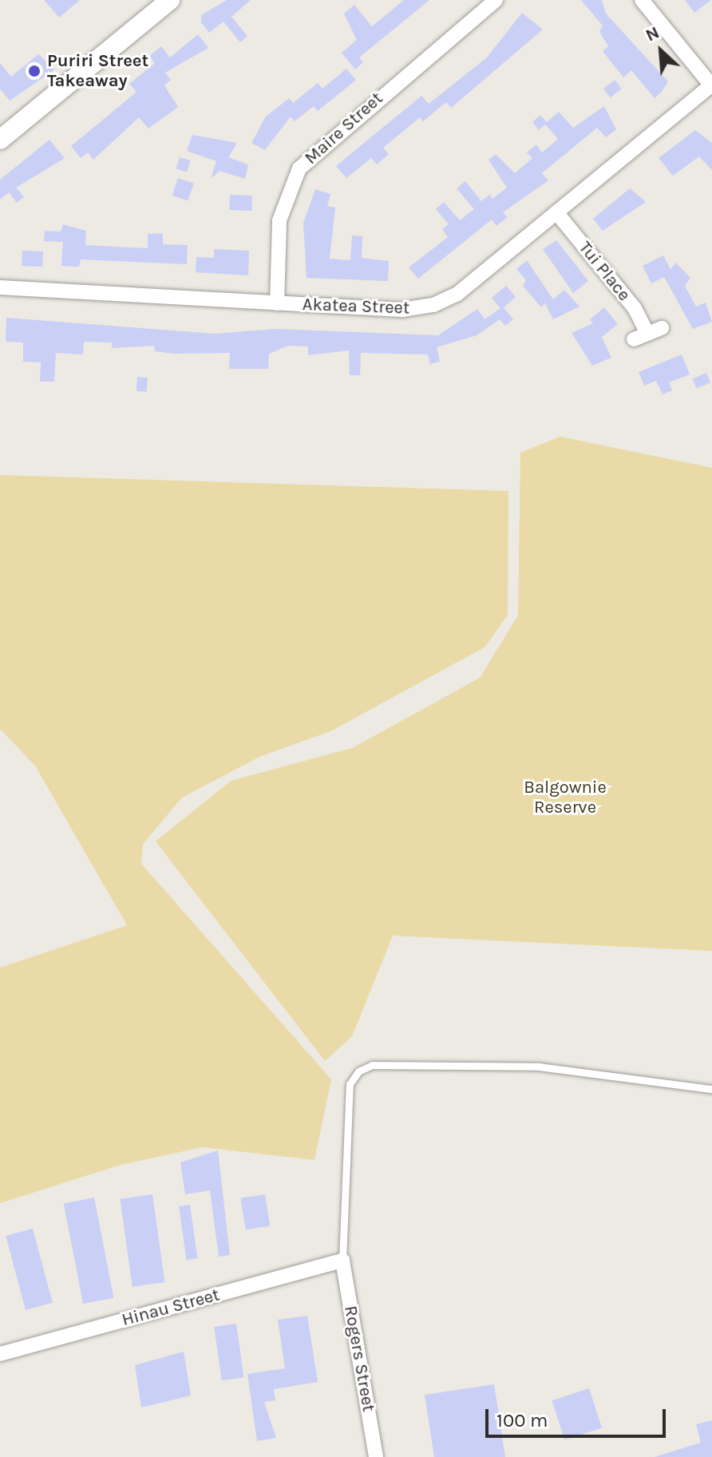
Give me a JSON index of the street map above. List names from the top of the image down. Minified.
{"streets":{"street":["Maire Street","Tui Place","Akatea Street","Hinau Street","Rogers Street"]},"crossings":[["Maire Street","Akatea Street"],["Tui Place","Akatea Street"],["Hinau Street","Rogers Street"]],"parks":["Balgownie Reserve"],"places":["Puriri Street Takeaway"],"scale_bar":"100 m","north":"top left"}
